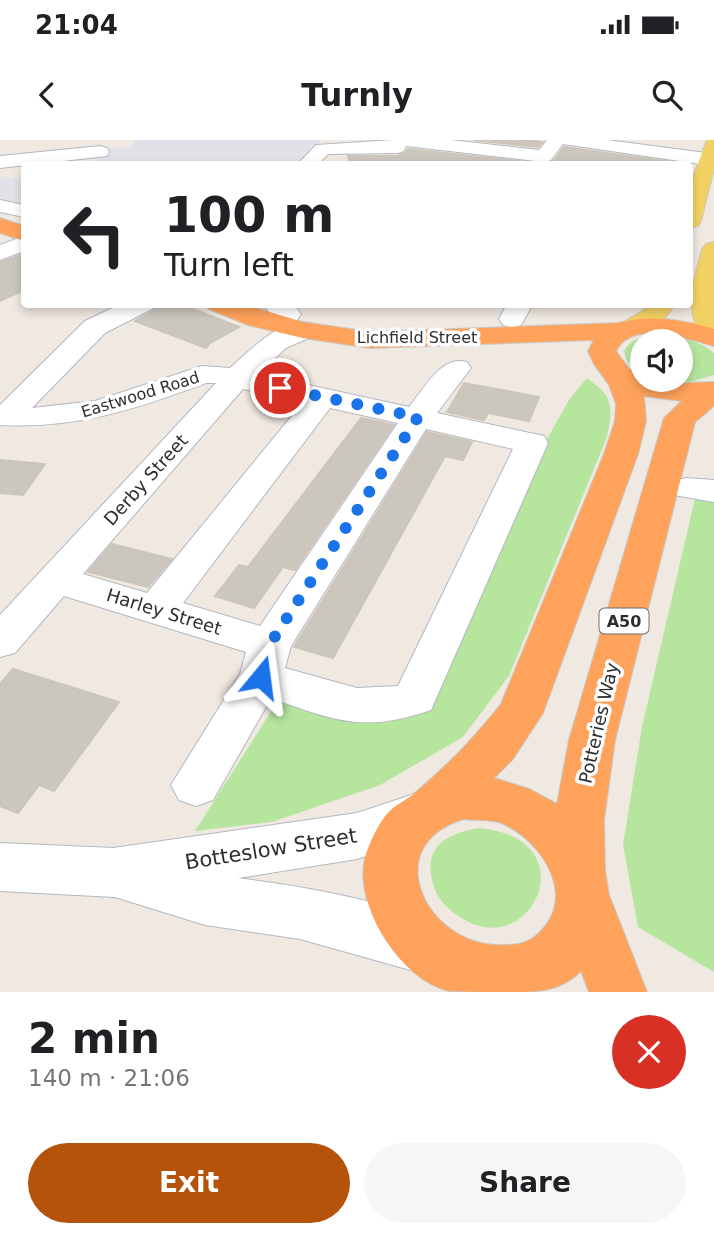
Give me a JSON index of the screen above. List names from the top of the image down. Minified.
{"streets":{"highway":["Lichfield Street","A50","Potteries Way"],"street":["Eastwood Road","Derby Street","Harley Street","Botteslow Street"]},"crossings":[["Lichfield Street","Derby Street"],["Lichfield Street","Potteries Way"],["Eastwood Road","Derby Street"],["Eastwood Road","Harley Street"],["Derby Street","Harley Street"],["Potteries Way","Botteslow Street"]],"page":{"status":"21:04","header":"Turnly","turn":["100 m","Turn left"],"heading":["2 min","140 m · 21:06"],"buttons":["Exit","Share"]}}
